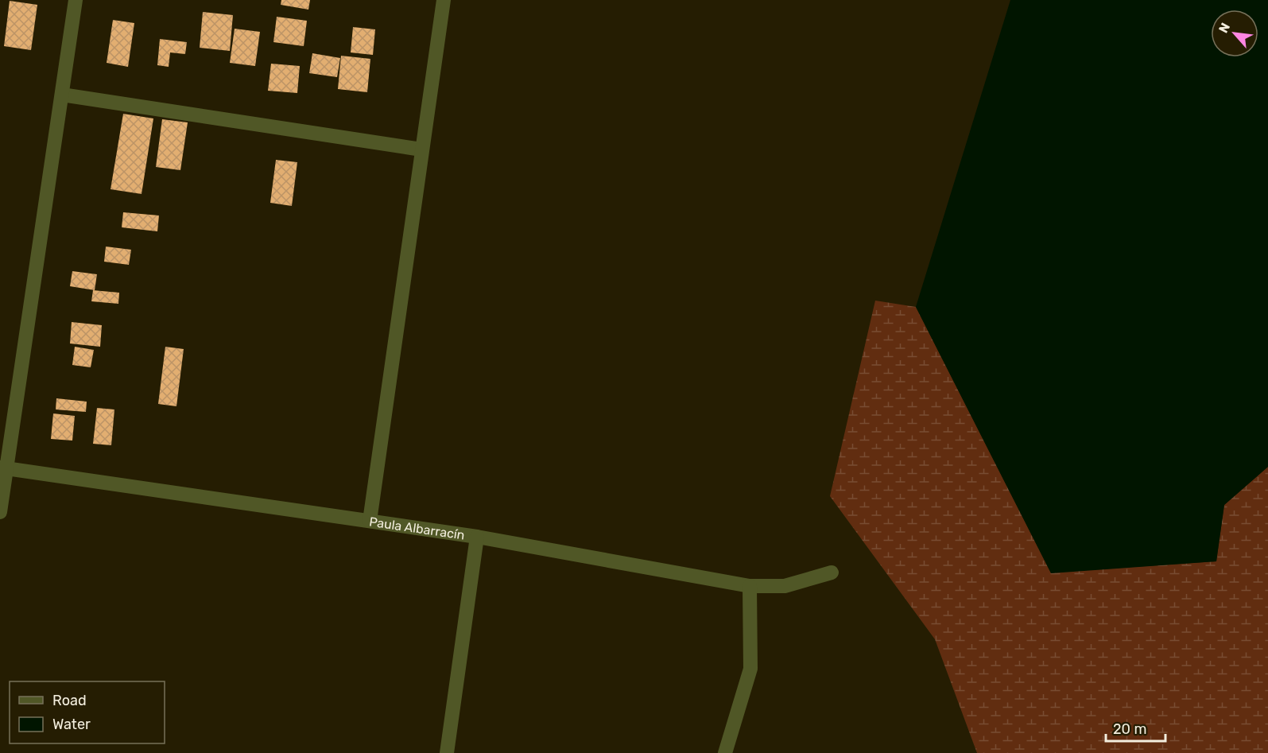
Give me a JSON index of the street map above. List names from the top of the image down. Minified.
{"streets":{"street":["Paula Albarracín"]},"legend":["Road","Water"],"scale_bar":"20 m","north":"top left"}
